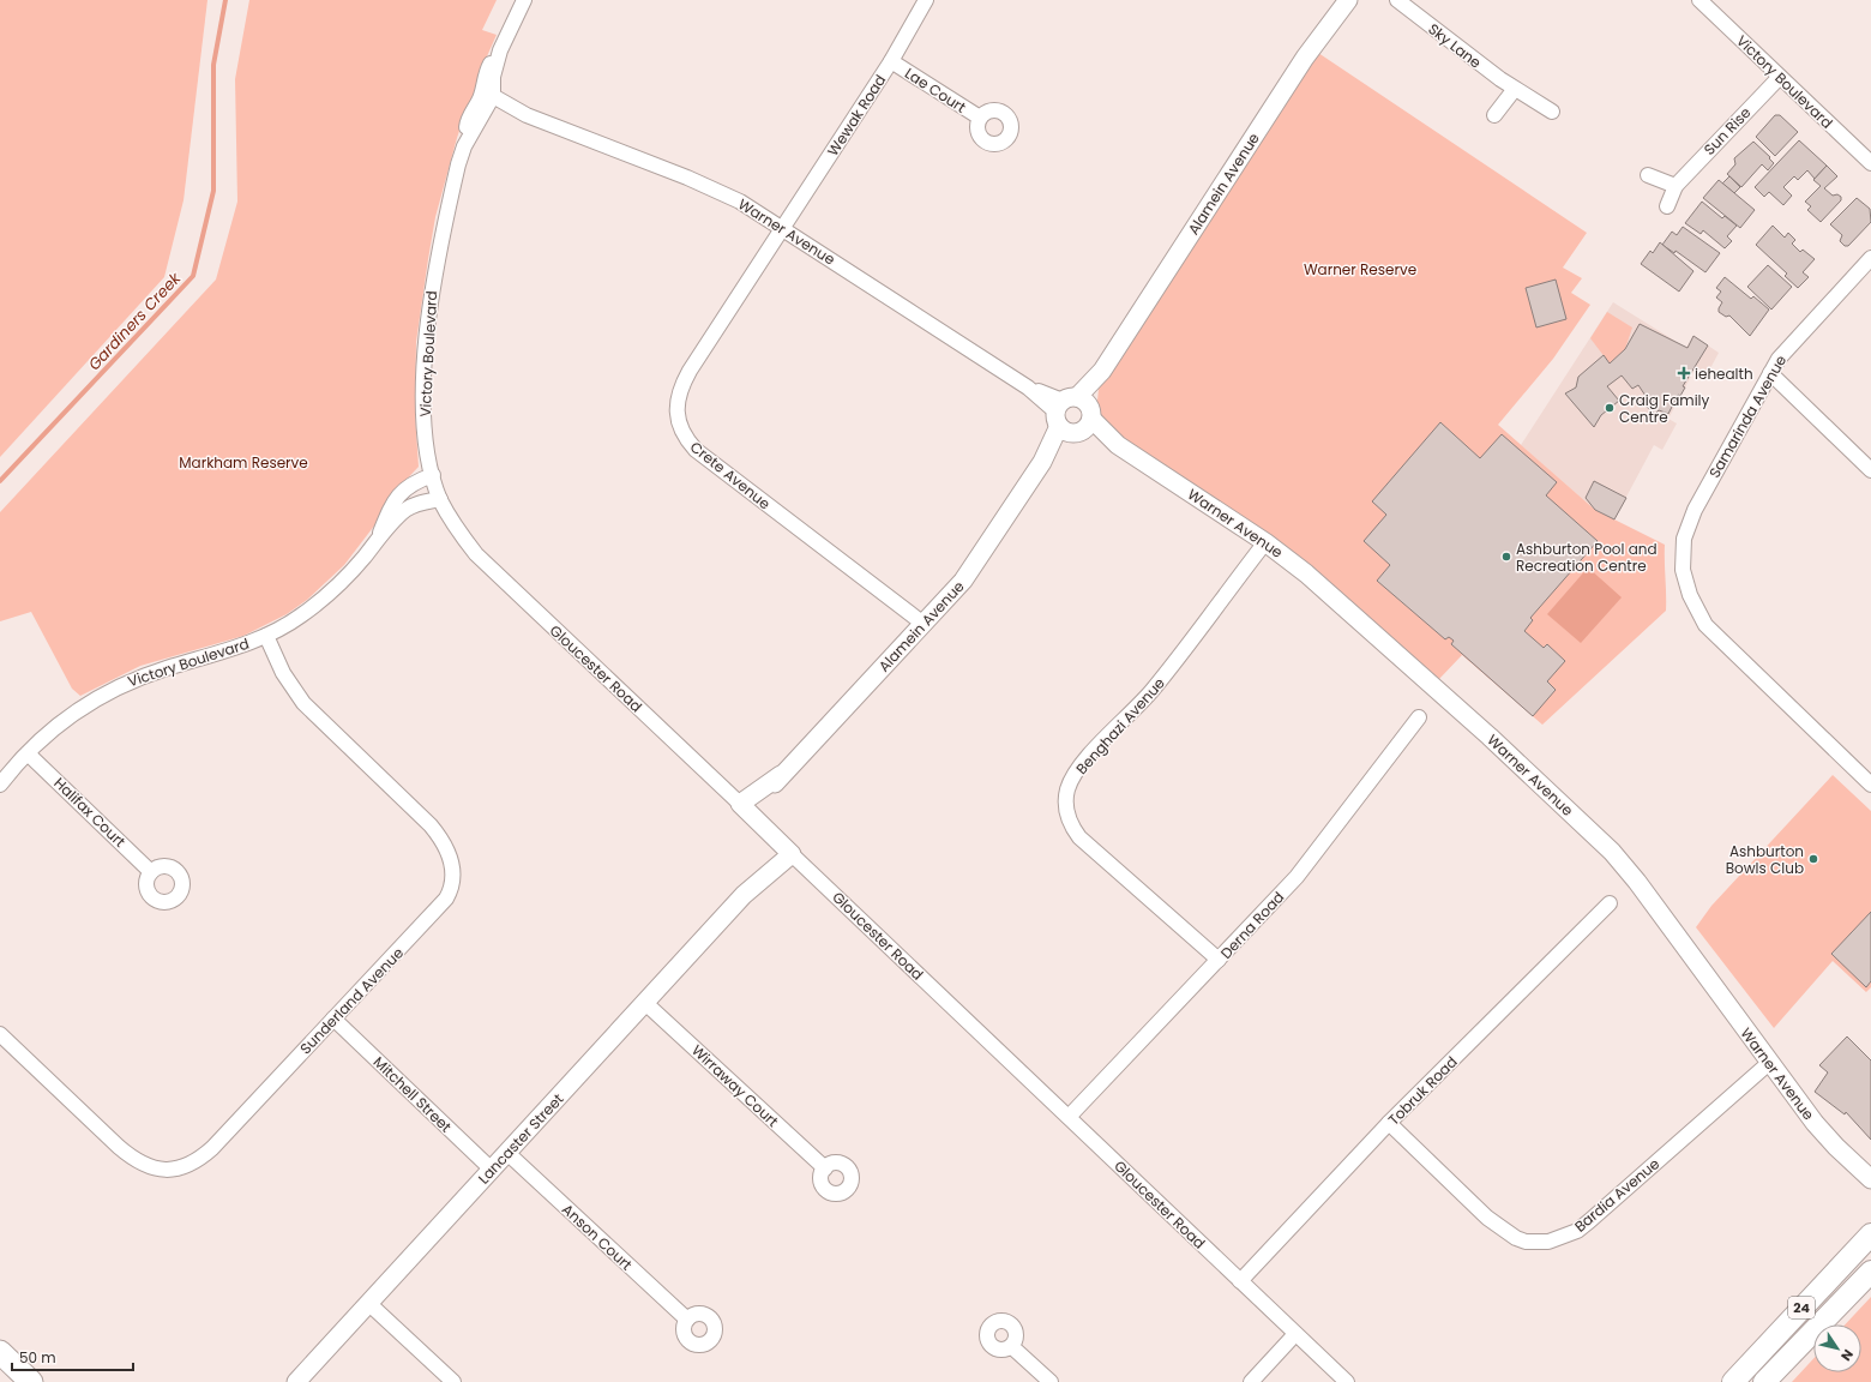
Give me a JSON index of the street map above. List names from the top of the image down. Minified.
{"streets":{"main road":["24"],"street":["Sky Lane","Victory Boulevard","Lae Court","Wewak Road","Sun Rise","Alamein Avenue","Warner Avenue","Samarinda Avenue","Crete Avenue","Gloucester Road","Benghazi Avenue","Halifax Court","Derna Road","Sunderland Avenue","Wirraway Court","Tobruk Road","Mitchell Street","Lancaster Street","Bardia Avenue","Anson Court"]},"crossings":[["Victory Boulevard","Sun Rise"],["Victory Boulevard","Warner Avenue"],["Victory Boulevard","Gloucester Road"],["Victory Boulevard","Halifax Court"],["Victory Boulevard","Sunderland Avenue"],["Lae Court","Wewak Road"],["Wewak Road","Warner Avenue"],["Wewak Road","Crete Avenue"],["Alamein Avenue","Warner Avenue"],["Alamein Avenue","Crete Avenue"],["Alamein Avenue","Gloucester Road"],["Warner Avenue","Crete Avenue"],["Warner Avenue","Benghazi Avenue"],["Warner Avenue","Bardia Avenue"],["Gloucester Road","Derna Road"],["Gloucester Road","Tobruk Road"],["Gloucester Road","Lancaster Street"],["Benghazi Avenue","Derna Road"],["Sunderland Avenue","Mitchell Street"],["Wirraway Court","Lancaster Street"],["Tobruk Road","Bardia Avenue"],["Mitchell Street","Lancaster Street"],["Lancaster Street","Anson Court"]],"water":["Gardiners Creek"],"parks":["Warner Reserve","Markham Reserve"],"places":{"health":["iehealth"],"other":["Craig Family Centre","Ashburton Pool and Recreation Centre","Ashburton Bowls Club"]},"scale_bar":"50 m","north":"bottom right"}
